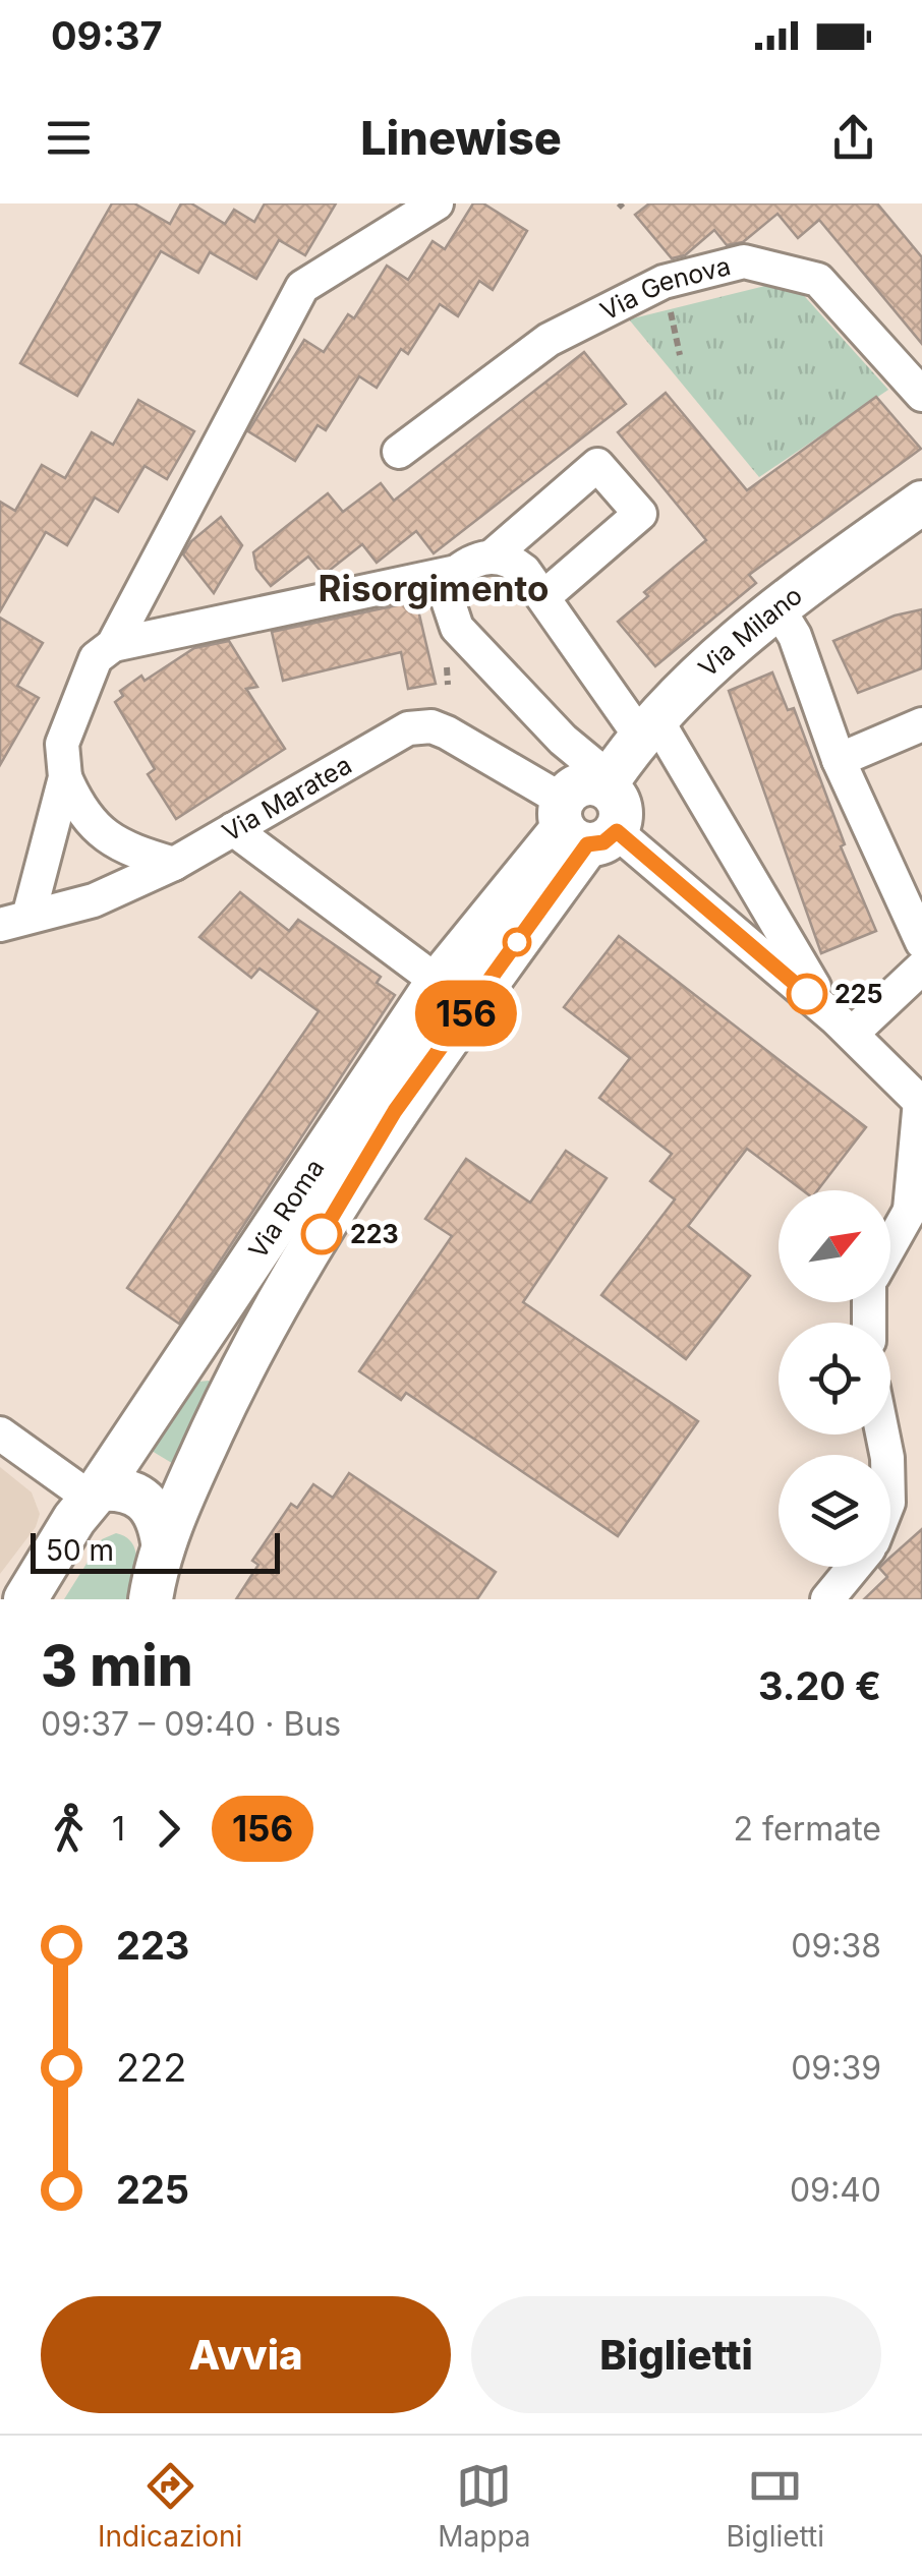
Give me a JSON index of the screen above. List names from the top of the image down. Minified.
{"streets":{"main road":["Via Milano","Via Roma"],"street":["Via Genova","Via Maratea"]},"crossings":[["Via Maratea","Via Roma"]],"districts":["Risorgimento"],"places":["225","223"],"lines":["bus line 156"],"scale_bar":"50 m","north":"top right","page":{"status":"09:37","header":"Linewise","on_map":"156","scale":"50 m","heading":["3 min","09:37 – 09:40 · Bus","3.20 €"],"legs":["1","156","2 fermate"],"list":[{"name":"223","value":"09:38"},{"name":"222","value":"09:39"},{"name":"225","value":"09:40"}],"buttons":["Avvia","Biglietti"],"tabs":["Indicazioni","Mappa","Biglietti"]}}
